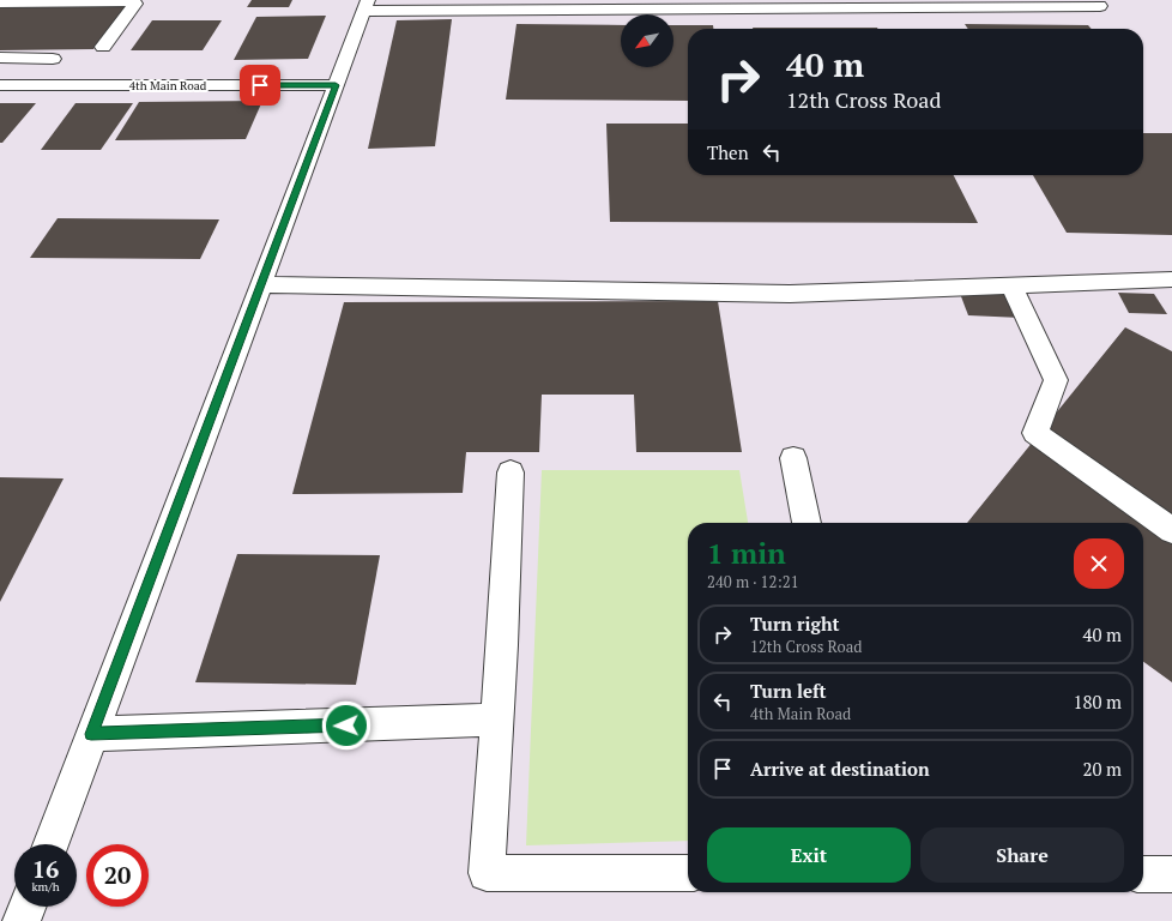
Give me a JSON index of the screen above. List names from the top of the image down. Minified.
{"streets":{"street":["4th Main Road"]},"north":"bottom left","page":{"turn":["40 m","12th Cross Road"],"then":"Then","heading":["1 min","240 m · 12:21"],"list":[{"name":"Turn right","note":"12th Cross Road","value":"40 m"},{"name":"Turn left","note":"4th Main Road","value":"180 m"},{"name":"Arrive at destination","value":"20 m"}],"buttons":["Exit","Share"],"speed":"16 km/h","limit":"20"}}
